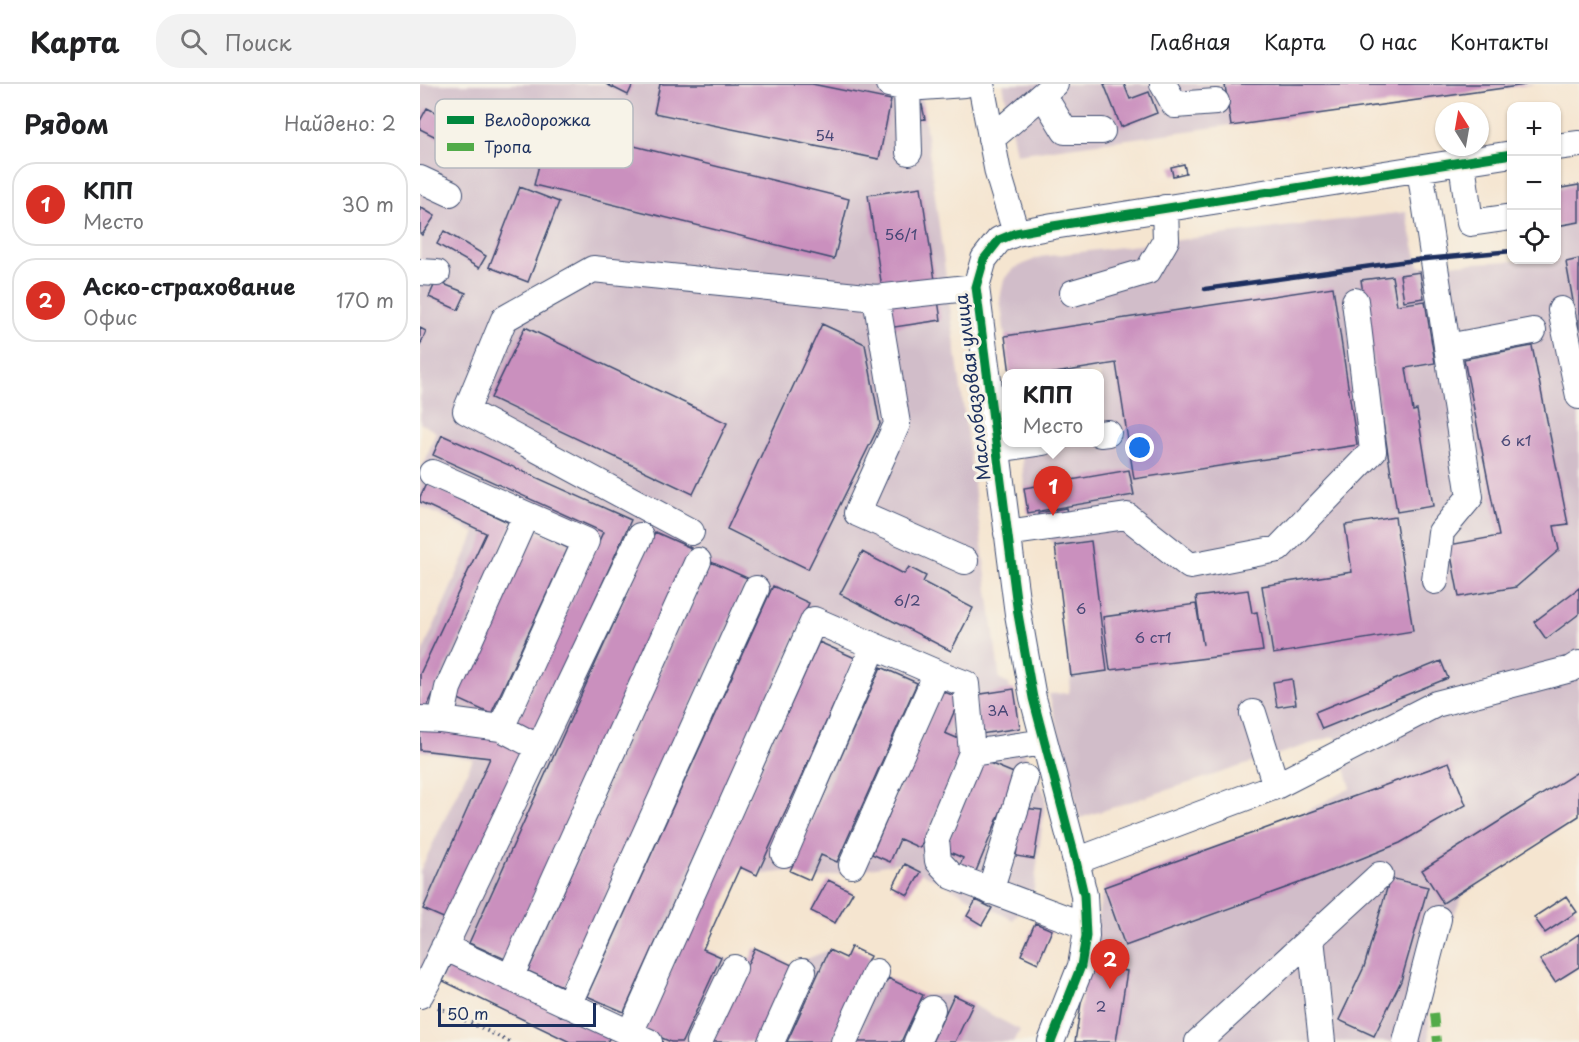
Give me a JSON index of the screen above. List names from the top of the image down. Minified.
{"streets":{"street":["Маслобазовая улица"]},"house_numbers":["54","56/1","6 к1","6/2","6","6 ст1","3А","2"],"legend":["Велодорожка","Тропа"],"scale_bar":"50 m","north":"top","page":{"header":"Карта","search":"Поиск","nav":["Главная","Карта","О нас","Контакты"],"heading":["Рядом","Найдено: 2"],"map_buttons":["+","−"],"list":[{"mark":"1","name":"КПП","note":"Место","value":"30 m"},{"mark":"2","name":"Аско-страхование","note":"Офис","value":"170 m"}],"popup":["КПП","Место"],"pins":["1","2"],"scale":"50 m"}}
